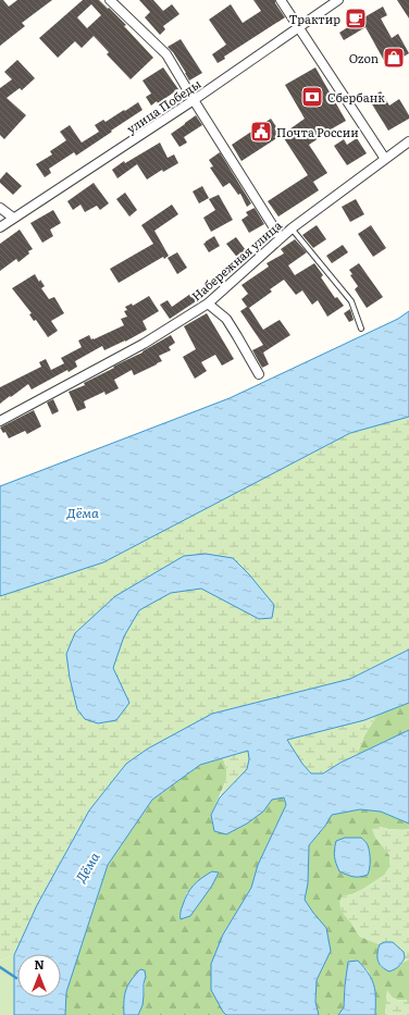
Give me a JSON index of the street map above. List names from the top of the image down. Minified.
{"streets":{"street":["улица Победы","Набережная улица"]},"water":["Дёма"],"places":{"cafe":["Трактир"],"shop":["Ozon"],"bank":["Сбербанк"],"public building":["Почта России"]},"north":"top"}
